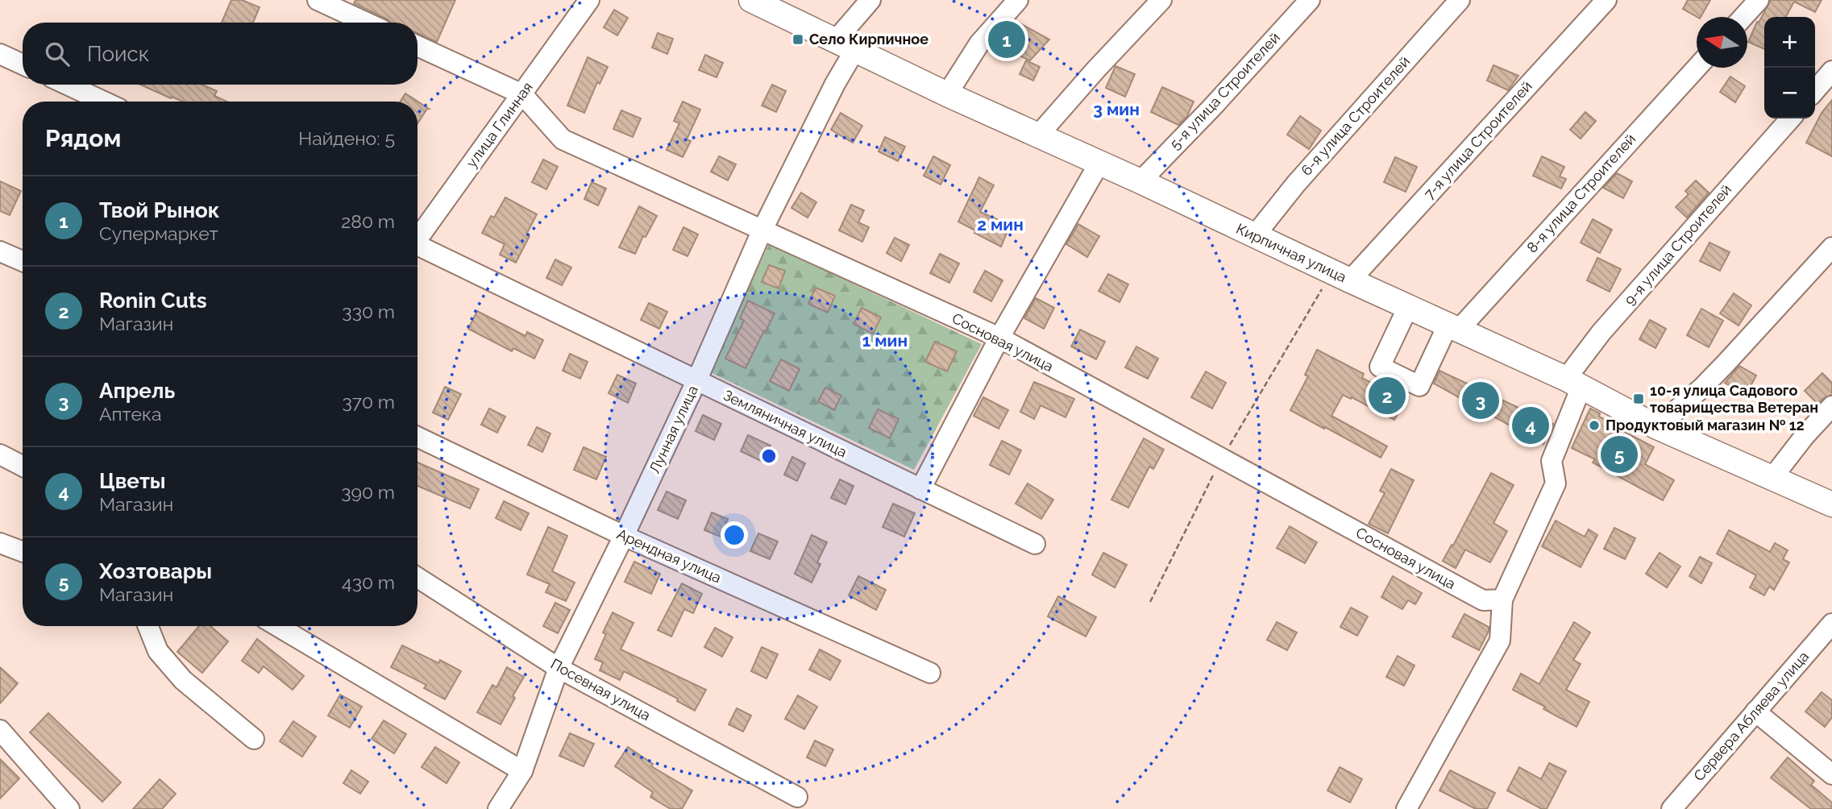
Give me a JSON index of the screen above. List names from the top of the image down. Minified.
{"streets":{"main road":["Кирпичная улица"],"street":["5-я улица Строителей","6-я улица Строителей","улица Глинная","7-я улица Строителей","8-я улица Строителей","9-я улица Строителей","Сосновая улица","Земляничная улица","Лунная улица","Арендная улица","Посевная улица","Сервера Абляева улица"]},"crossings":[["5-я улица Строителей","Кирпичная улица"],["6-я улица Строителей","Кирпичная улица"],["улица Глинная","Сосновая улица"],["7-я улица Строителей","Кирпичная улица"],["8-я улица Строителей","Кирпичная улица"],["9-я улица Строителей","Кирпичная улица"],["9-я улица Строителей","Сосновая улица"],["Кирпичная улица","Лунная улица"],["Сосновая улица","Лунная улица"],["Земляничная улица","Лунная улица"],["Лунная улица","Арендная улица"],["Лунная улица","Посевная улица"]],"places":{"transit":["Село Кирпичное","10-я улица Садового товарищества Ветеран"],"other":["Продуктовый магазин № 12"]},"north":"left","page":{"map_buttons":["+","−"],"pins":["1","2","3","4","5"],"search":"Поиск","heading":["Рядом","Найдено: 5"],"list":[{"mark":"1","name":"Твой Рынок","note":"Супермаркет","value":"280 m"},{"mark":"2","name":"Ronin Cuts","note":"Магазин","value":"330 m"},{"mark":"3","name":"Апрель","note":"Аптека","value":"370 m"},{"mark":"4","name":"Цветы","note":"Магазин","value":"390 m"},{"mark":"5","name":"Хозтовары","note":"Магазин","value":"430 m"}]},"rings":["3 мин","2 мин","1 мин"]}
